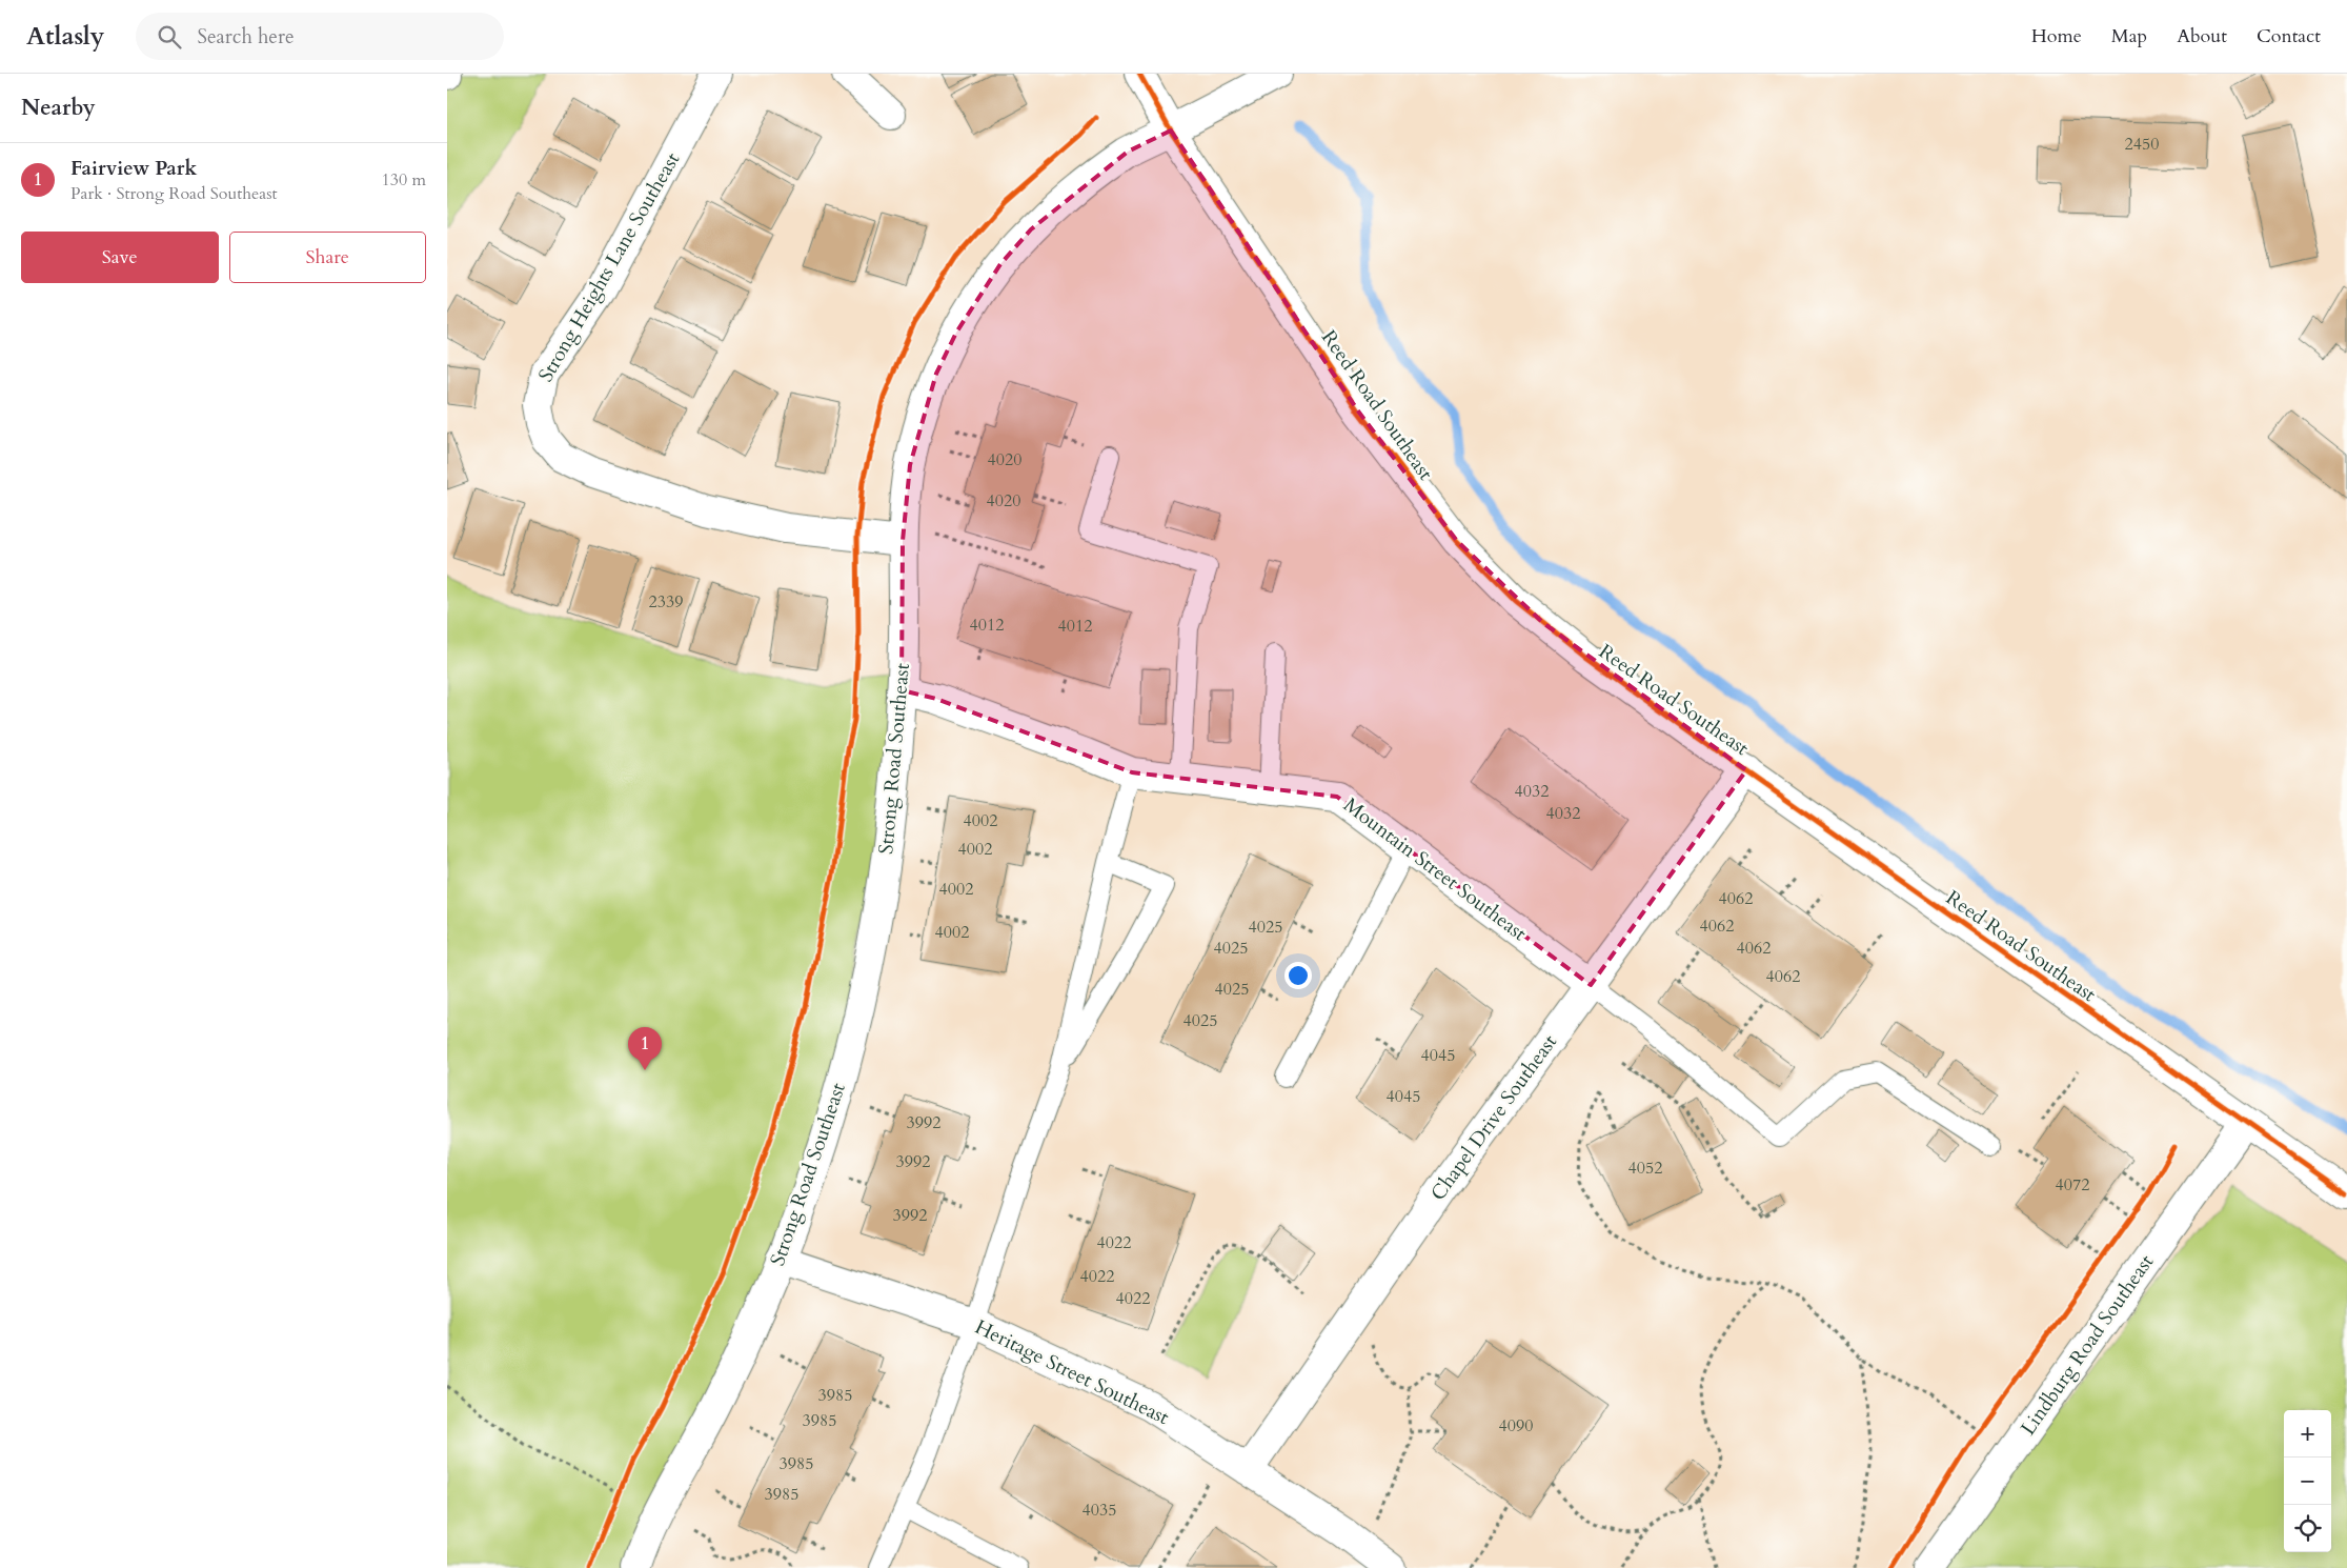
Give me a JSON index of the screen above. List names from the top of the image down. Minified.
{"streets":{"street":["Strong Heights Lane Southeast","Reed Road Southeast","Strong Road Southeast","Mountain Street Southeast","Chapel Drive Southeast","Lindburg Road Southeast","Heritage Street Southeast"]},"crossings":[["Strong Heights Lane Southeast","Strong Road Southeast"],["Reed Road Southeast","Strong Road Southeast"],["Reed Road Southeast","Chapel Drive Southeast"],["Reed Road Southeast","Lindburg Road Southeast"],["Strong Road Southeast","Mountain Street Southeast"],["Strong Road Southeast","Heritage Street Southeast"],["Mountain Street Southeast","Chapel Drive Southeast"],["Chapel Drive Southeast","Heritage Street Southeast"]],"house_numbers":["2450","4020","4020","2339","4012","4012","4032","4032","4002","4002","4002","4062","4062","4025","4002","4025","4062","4062","4025","4025","4045","4045","3992","3992","4052","4072","3992","4022","4022","4022","3985","3985","4090","3985","3985","4035"],"page":{"header":"Atlasly","search":"Search here","nav":["Home","Map","About","Contact"],"heading":"Nearby","list":[{"mark":"1","name":"Fairview Park","note":"Park · Strong Road Southeast","value":"130 m"}],"buttons":["Save","Share"],"pins":"1","map_buttons":["+","−"]}}
